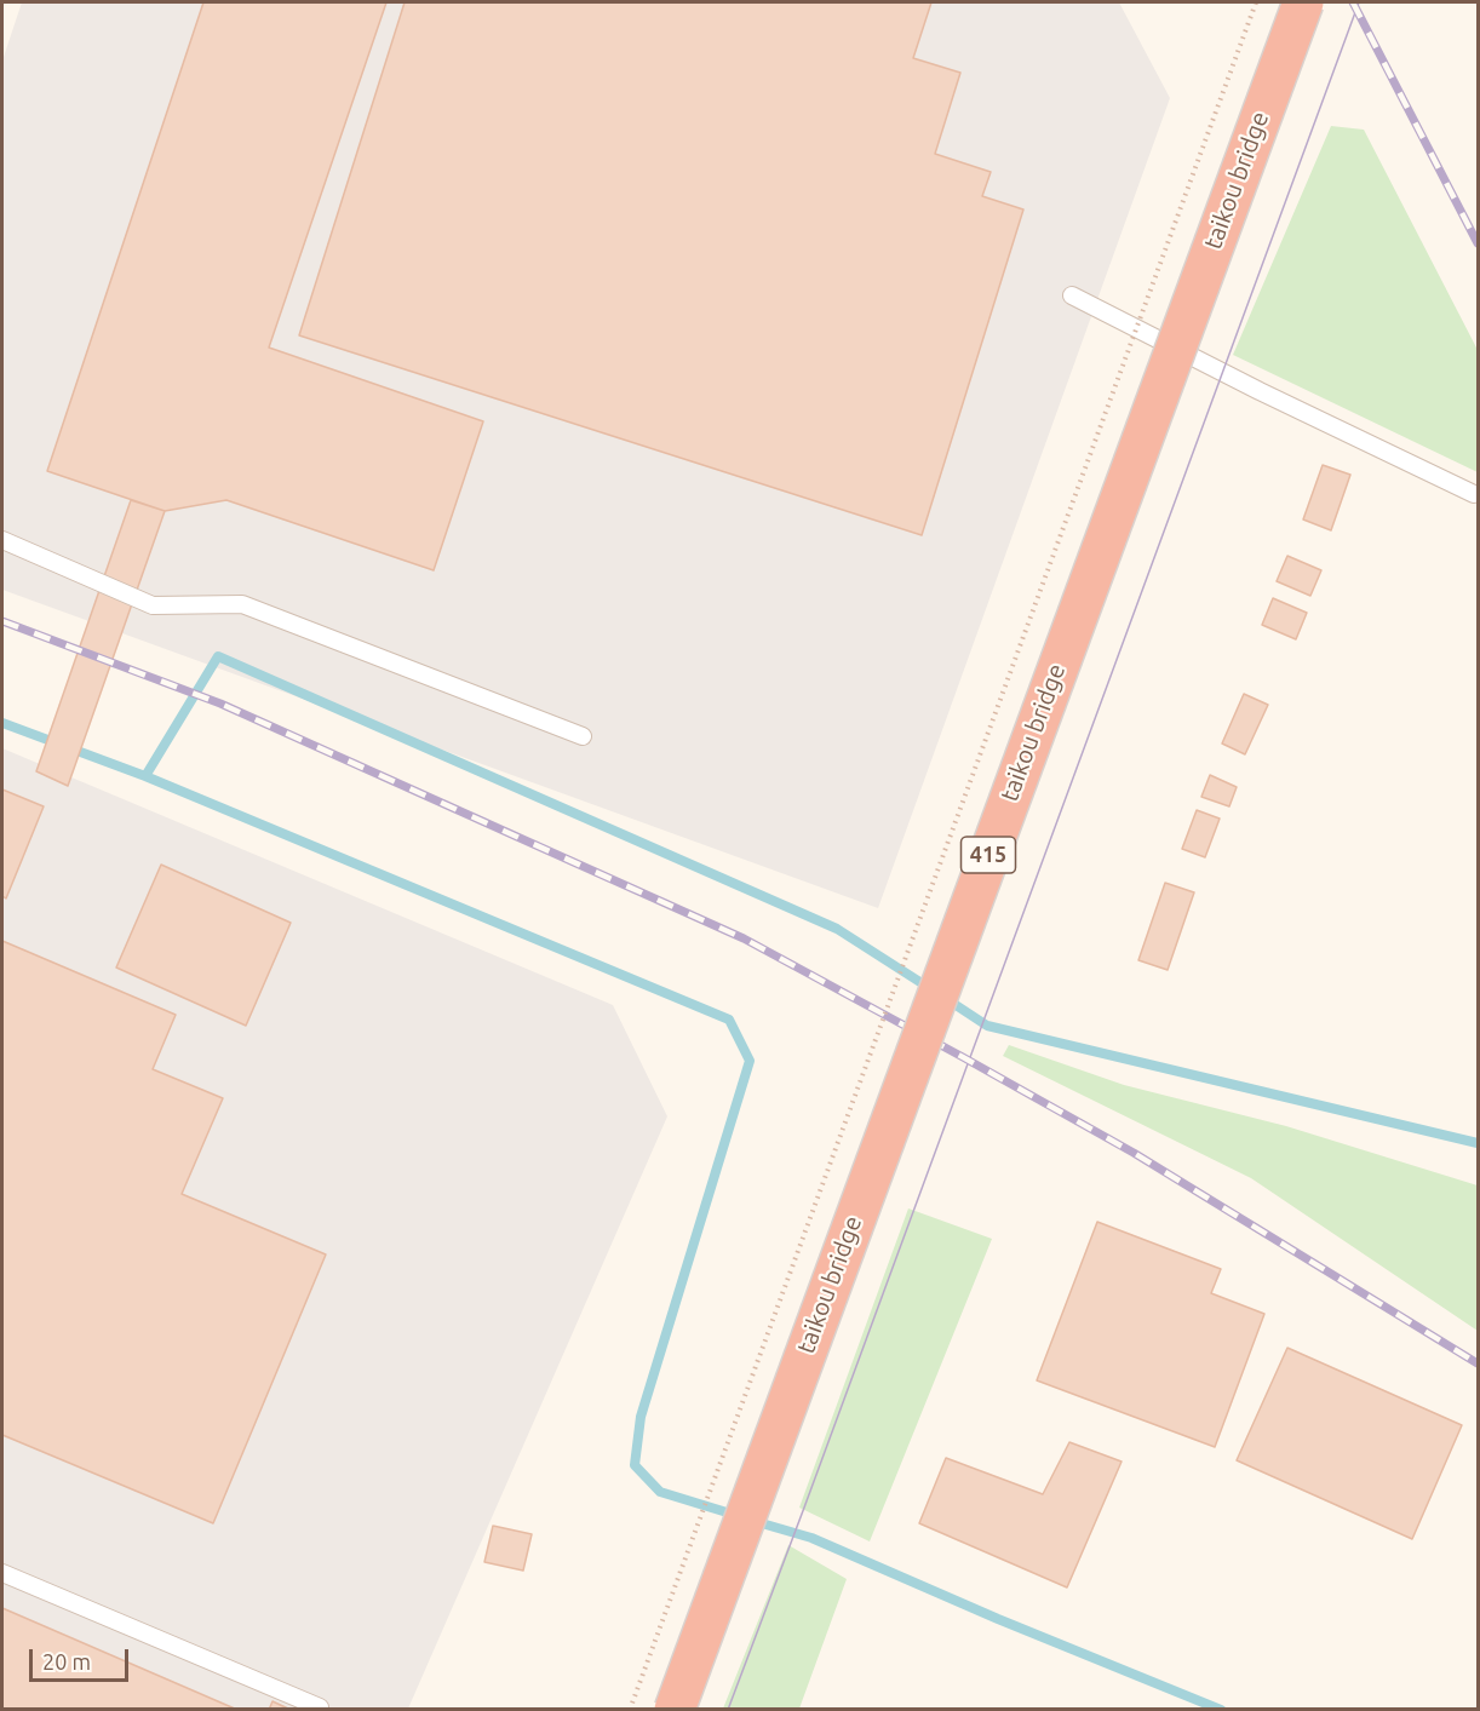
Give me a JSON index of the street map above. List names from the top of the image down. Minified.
{"streets":{"highway":["taikou bridge","415"]},"scale_bar":"20 m"}
